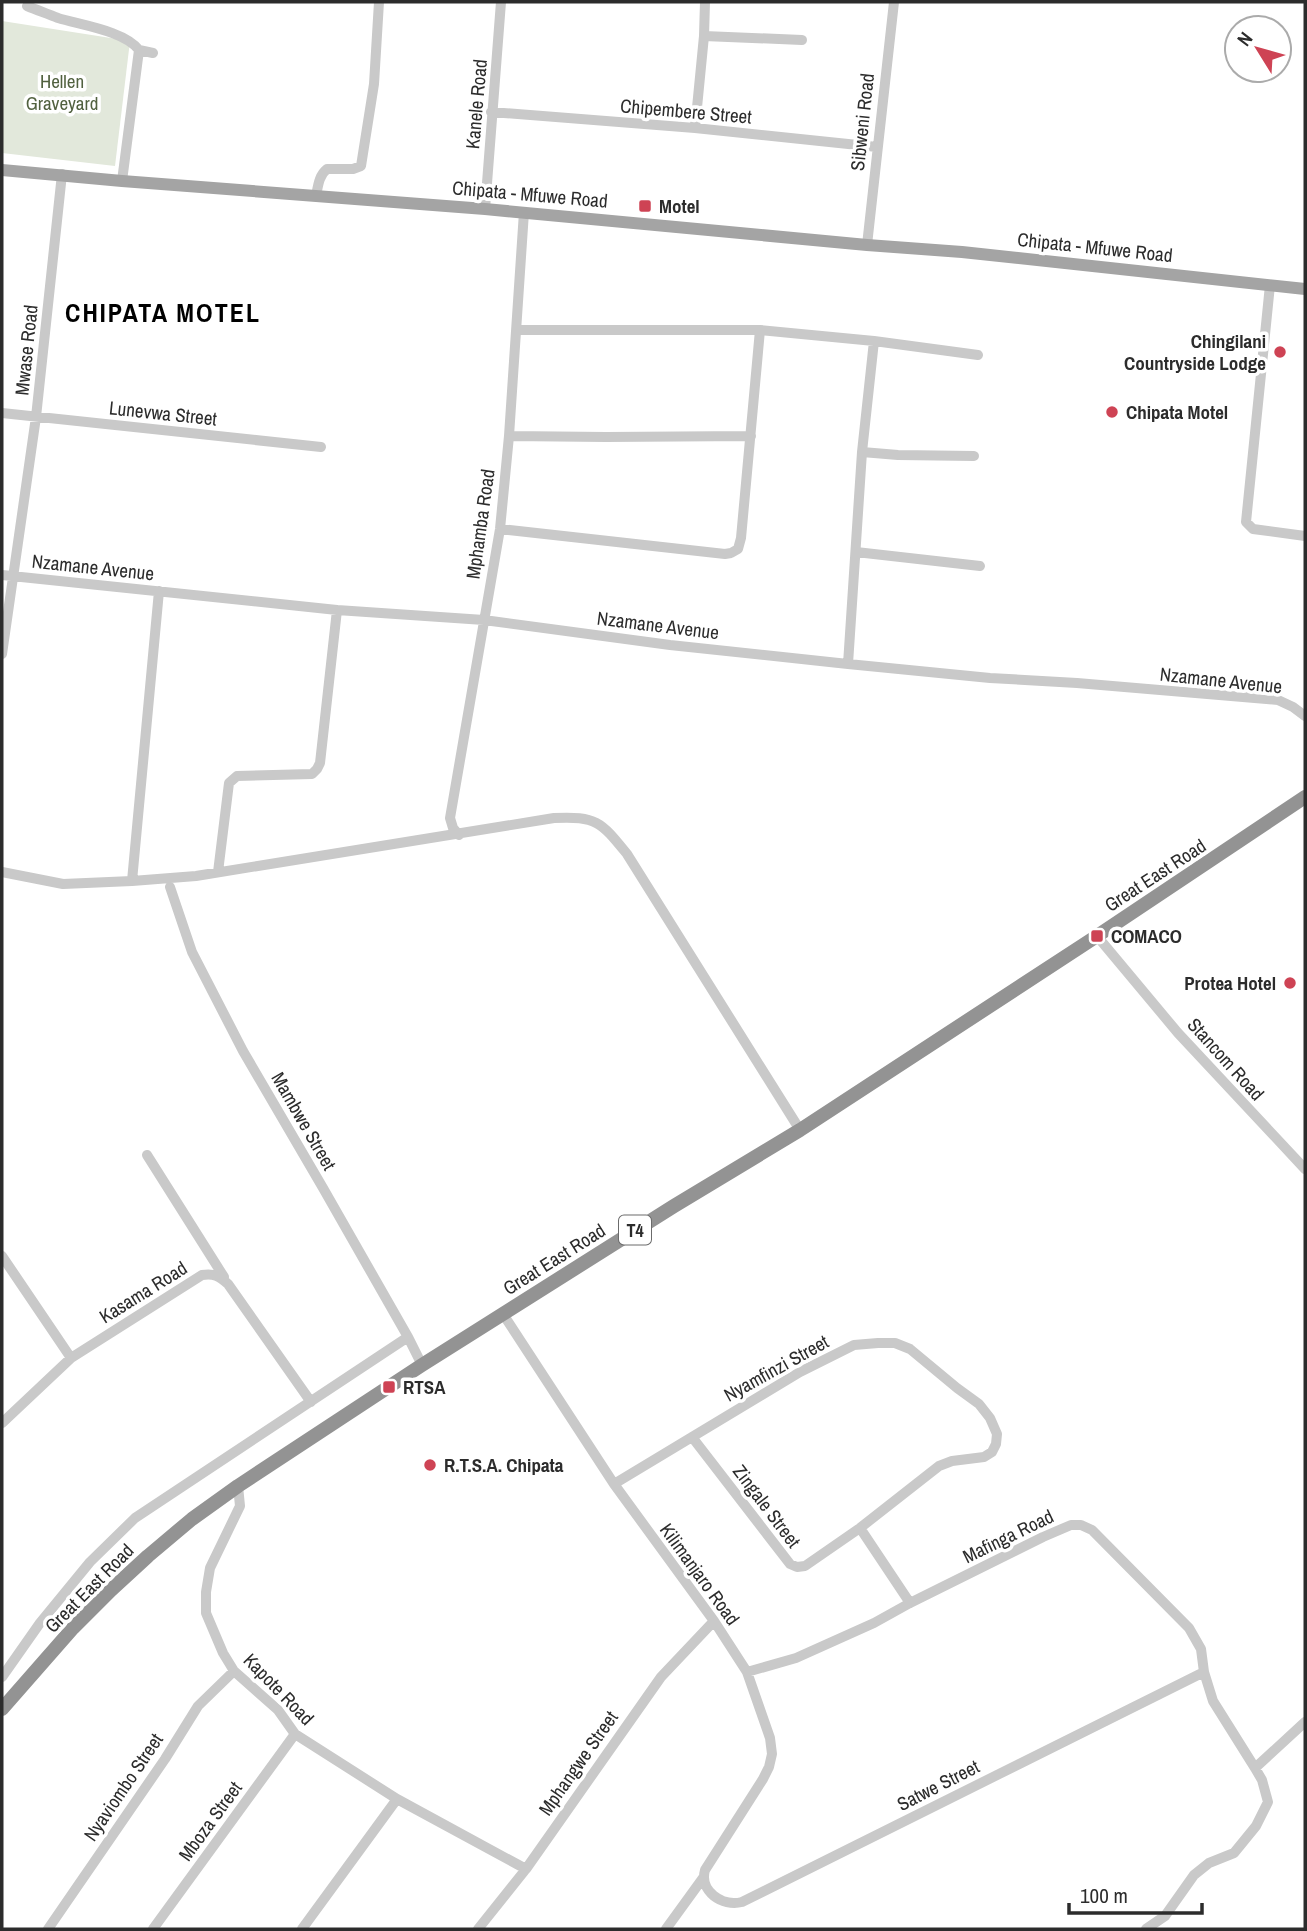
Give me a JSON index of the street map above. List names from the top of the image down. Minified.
{"streets":{"highway":["Great East Road","T4"],"main road":["Chipata - Mfuwe Road"],"street":["Kanele Road","Chipembere Street","Sibweni Road","Mwase Road","Lunevwa Street","Mphamba Road","Nzamane Avenue","Stancom Road","Mambwe Street","Kasama Road","Nyamfinzi Street","Zingale Street","Mafinga Road","Kilimanjaro Road","Kapote Road","Mphangwe Street","Satwe Street","Nyaviombo Street","Mboza Street"]},"crossings":[["Kanele Road","Chipembere Street"],["Kanele Road","Chipata - Mfuwe Road"],["Chipembere Street","Sibweni Road"],["Sibweni Road","Chipata - Mfuwe Road"],["Chipata - Mfuwe Road","Mwase Road"],["Chipata - Mfuwe Road","Mphamba Road"],["Mwase Road","Lunevwa Street"],["Mwase Road","Nzamane Avenue"],["Mphamba Road","Nzamane Avenue"],["Great East Road","Stancom Road"],["Great East Road","Mambwe Street"],["Great East Road","Kilimanjaro Road"],["Great East Road","Kapote Road"],["Nyamfinzi Street","Zingale Street"],["Nyamfinzi Street","Kilimanjaro Road"],["Mafinga Road","Kilimanjaro Road"],["Mafinga Road","Satwe Street"],["Kilimanjaro Road","Mphangwe Street"],["Kilimanjaro Road","Satwe Street"],["Kapote Road","Mphangwe Street"],["Kapote Road","Nyaviombo Street"],["Kapote Road","Mboza Street"]],"districts":["CHIPATA MOTEL"],"parks":["Hellen Graveyard"],"places":{"transit":["Motel","COMACO","RTSA"],"other":["Chingilani Countryside Lodge","Chipata Motel","Protea Hotel","R.T.S.A. Chipata"]},"scale_bar":"100 m","north":"top left"}
